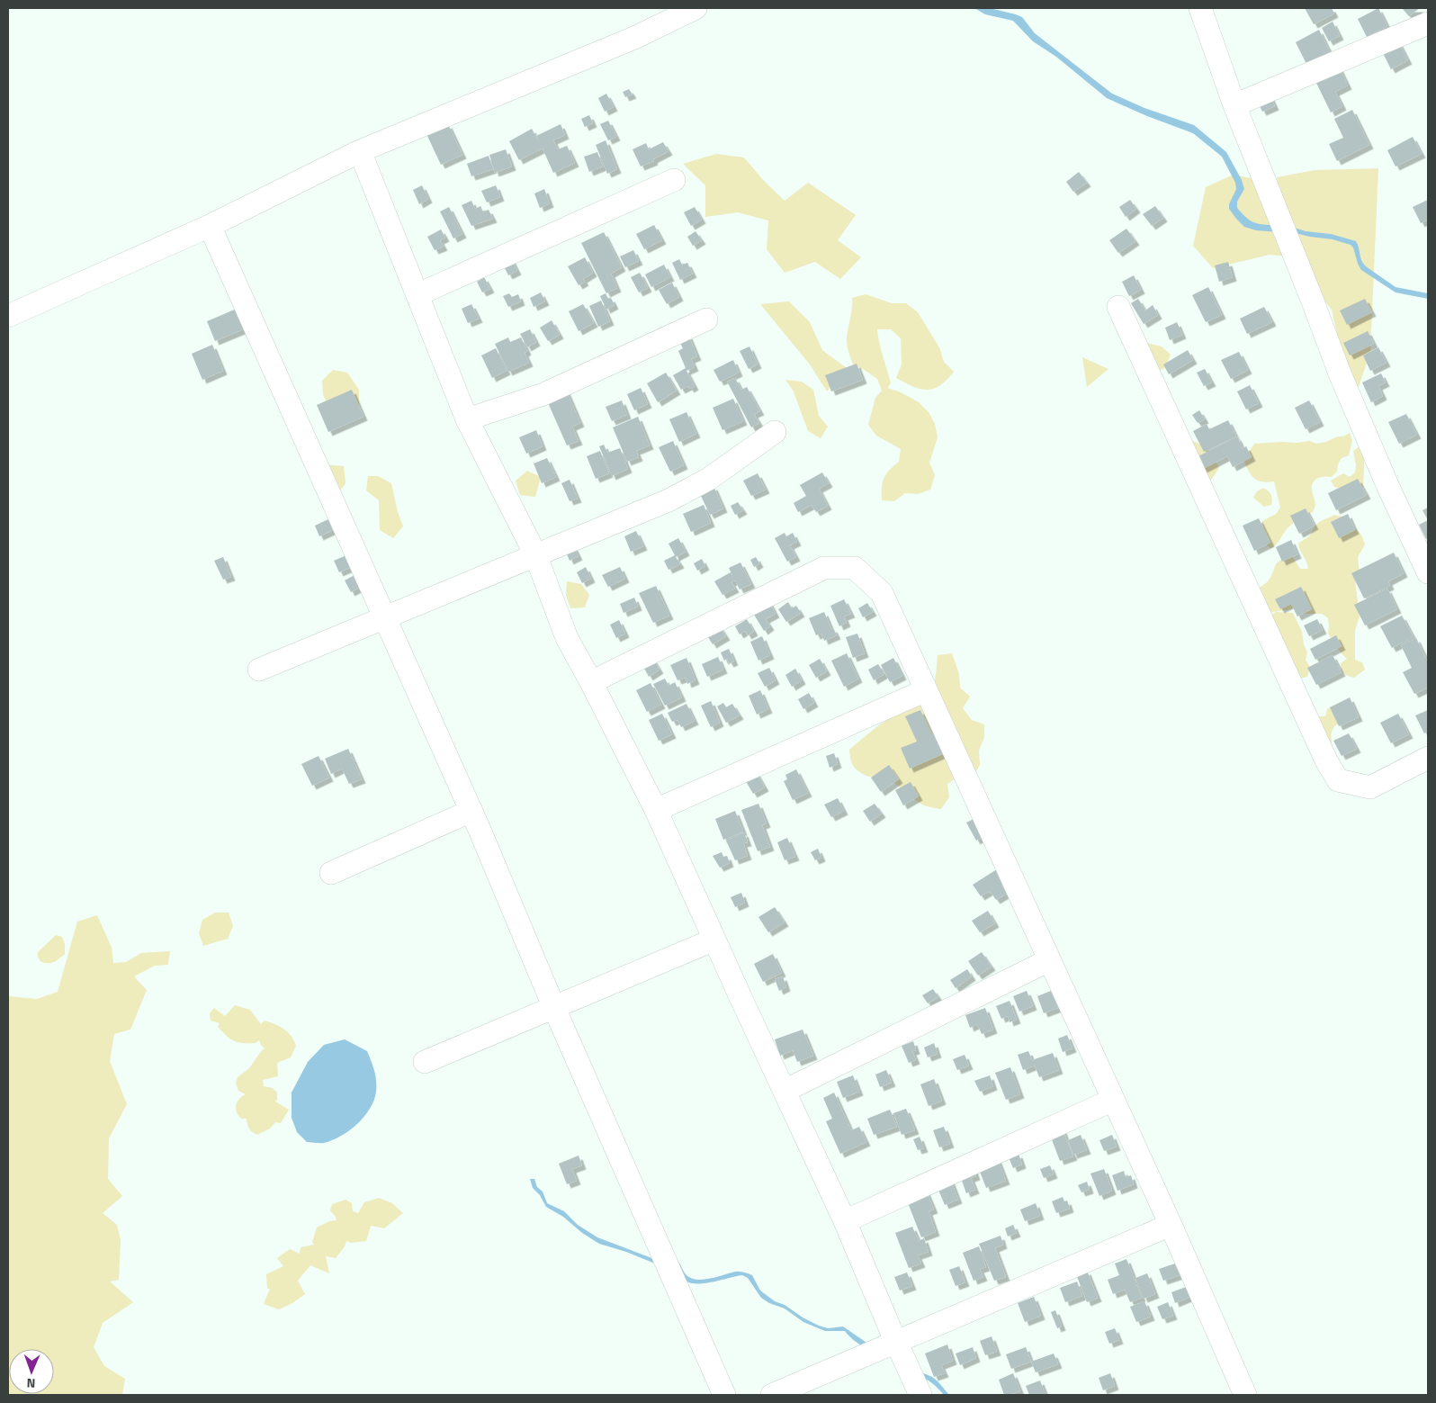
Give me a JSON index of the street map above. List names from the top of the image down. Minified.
{"north":"bottom"}
